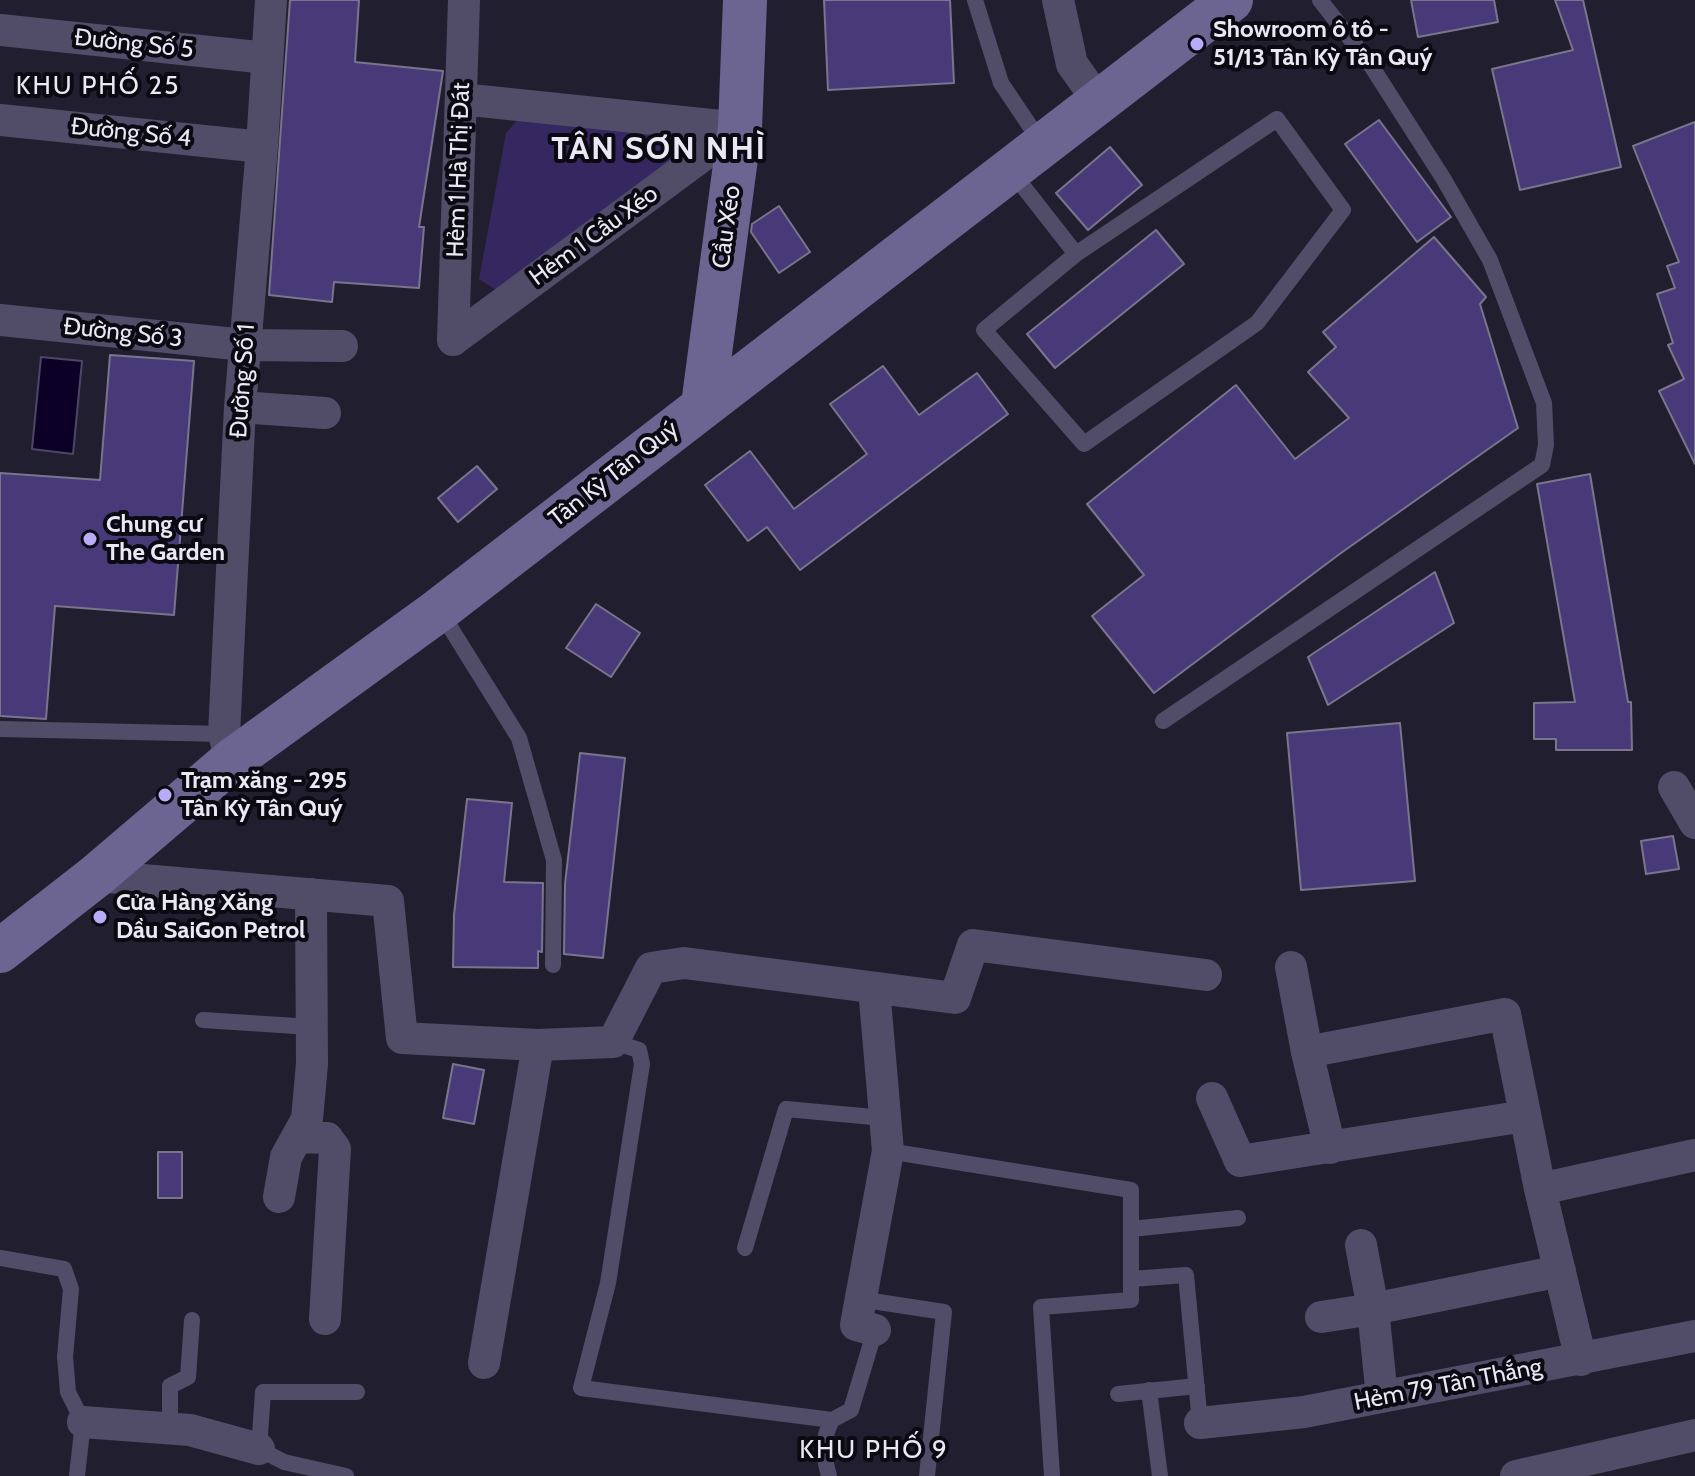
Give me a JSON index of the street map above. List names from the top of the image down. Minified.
{"streets":{"main road":["Cầu Xéo","Tân Kỳ Tân Quý"],"street":["Đường Số 5","Đường Số 4","Hẻm 1 Hà Thị Đát","Hẻm 1 Cầu Xéo","Đường Số 3","Đường Số 1","Hẻm 79 Tân Thắng"]},"crossings":[["Đường Số 5","Đường Số 1"],["Đường Số 4","Đường Số 1"],["Hẻm 1 Hà Thị Đát","Hẻm 1 Cầu Xéo"],["Cầu Xéo","Hẻm 1 Cầu Xéo"],["Cầu Xéo","Tân Kỳ Tân Quý"],["Đường Số 3","Đường Số 1"],["Đường Số 1","Tân Kỳ Tân Quý"]],"districts":["KHU PHỐ 25","TÂN SƠN NHÌ","KHU PHỐ 9"],"places":["Showroom ô tô - 51/13 Tân Kỳ Tân Quý","Chung cư The Garden","Trạm xăng - 295 Tân Kỳ Tân Quý","Cửa Hàng Xăng Dầu SaiGon Petrol"]}
